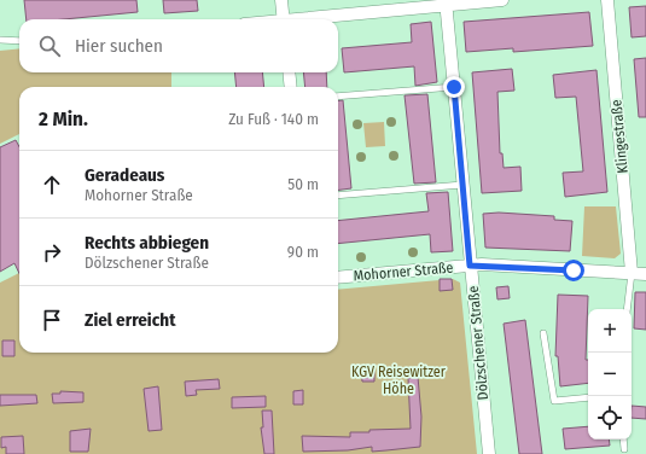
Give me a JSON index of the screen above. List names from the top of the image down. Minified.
{"streets":{"street":["Klingestraße","Mohorner Straße","Dölzschener Straße"]},"crossings":[["Klingestraße","Mohorner Straße"],["Mohorner Straße","Dölzschener Straße"]],"parks":["KGV Reisewitzer Höhe"],"page":{"search":"Hier suchen","heading":["2 Min.","Zu Fuß · 140 m"],"list":[["Geradeaus","Mohorner Straße","50 m"],["Rechts abbiegen","Dölzschener Straße","90 m"],"Ziel erreicht"],"map_buttons":["+","−"]}}
